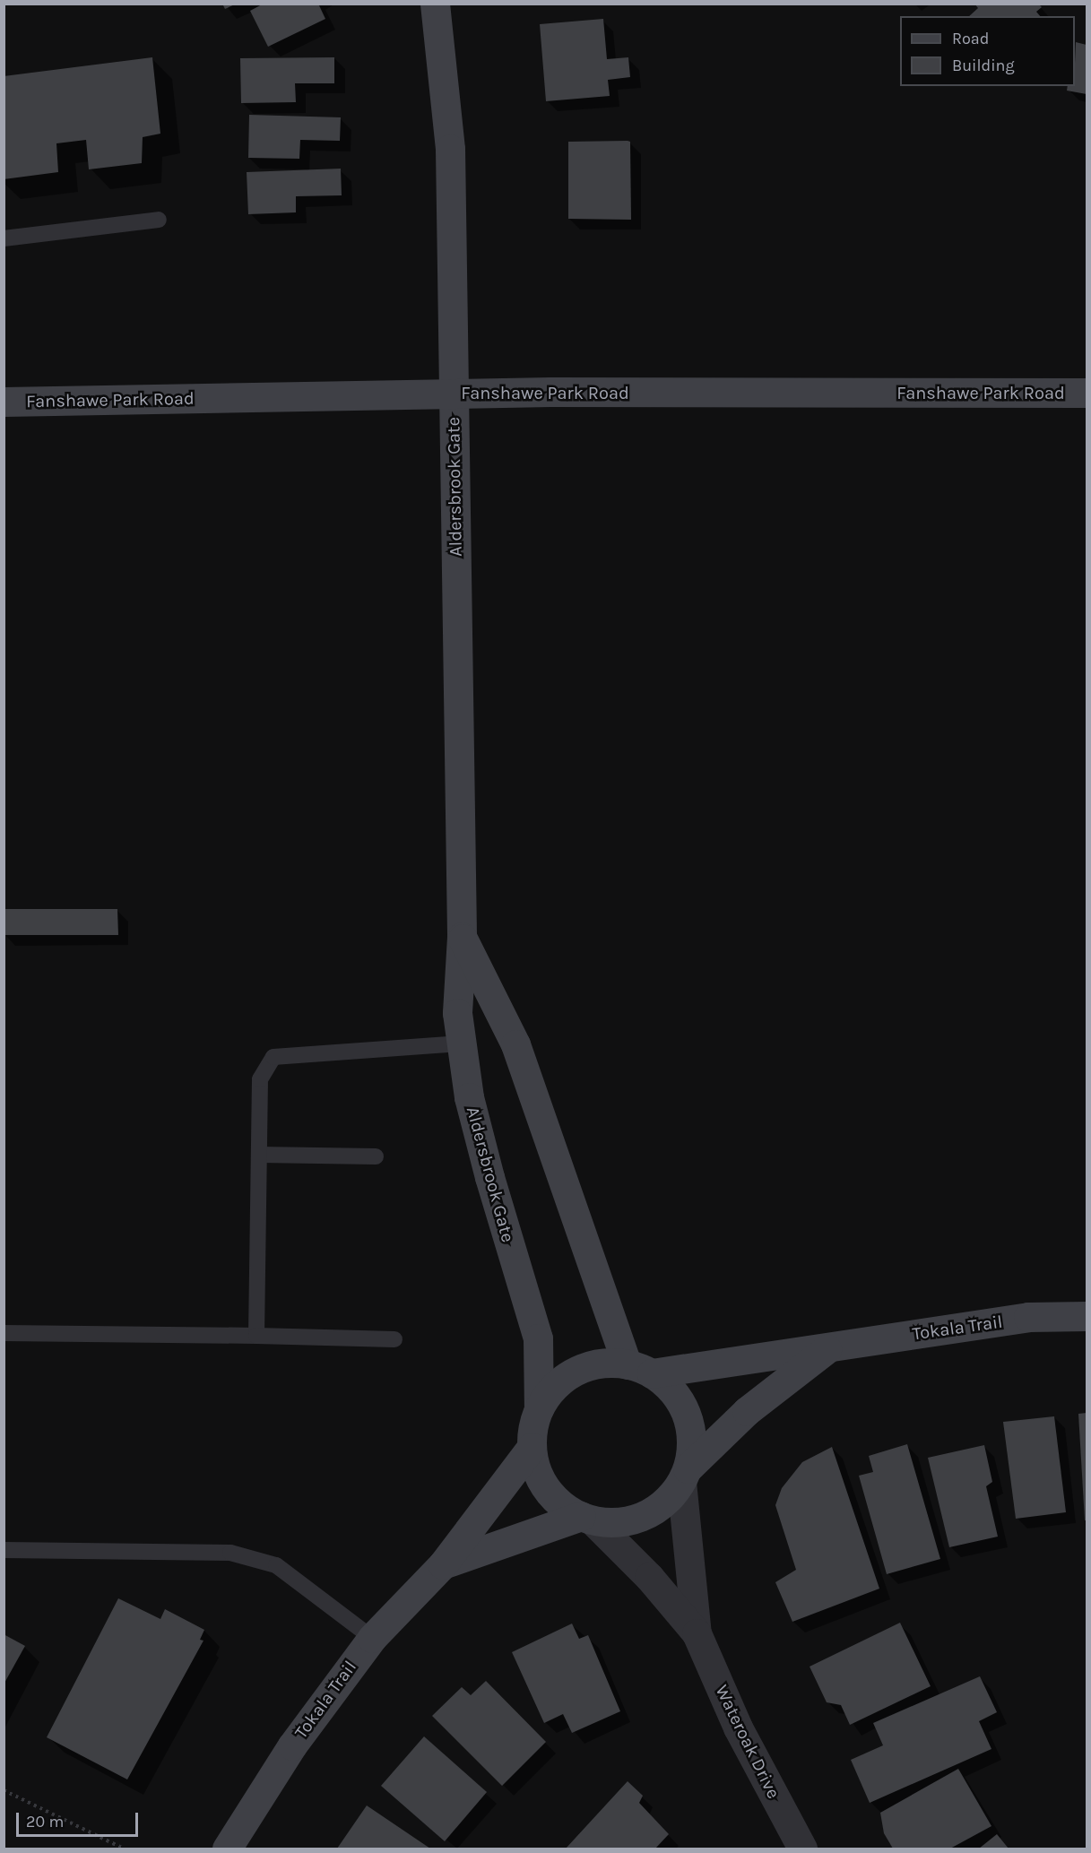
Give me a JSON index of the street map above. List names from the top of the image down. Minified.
{"streets":{"street":["Fanshawe Park Road","Aldersbrook Gate","Tokala Trail","Wateroak Drive"]},"crossings":[["Fanshawe Park Road","Aldersbrook Gate"],["Aldersbrook Gate","Tokala Trail"],["Aldersbrook Gate","Wateroak Drive"],["Tokala Trail","Wateroak Drive"]],"legend":["Road","Building"],"scale_bar":"20 m"}
